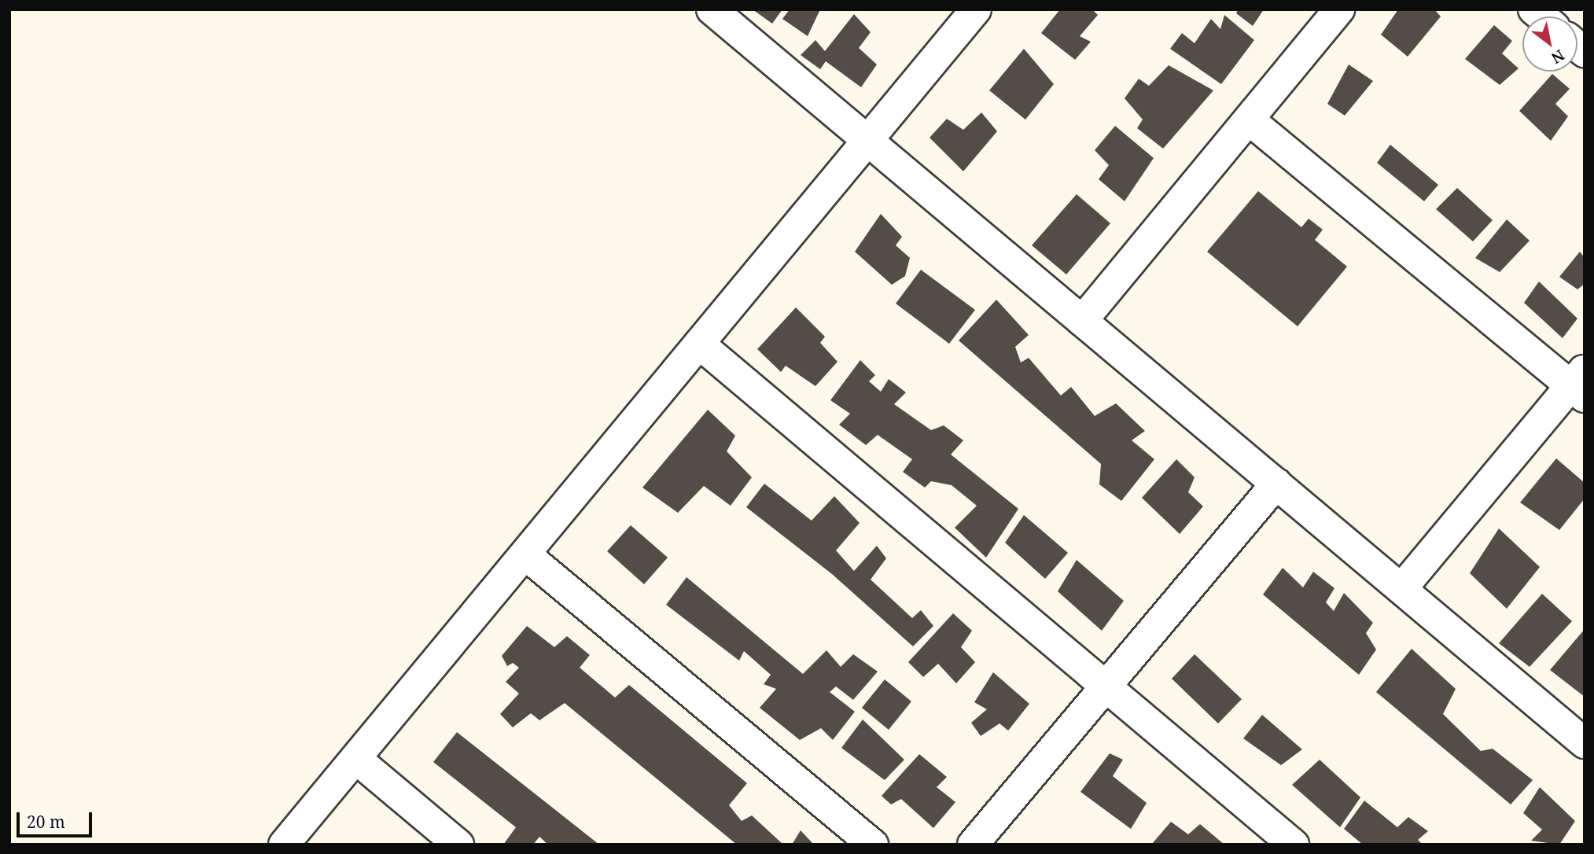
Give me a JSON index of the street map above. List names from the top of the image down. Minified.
{"scale_bar":"20 m","north":"bottom right"}
